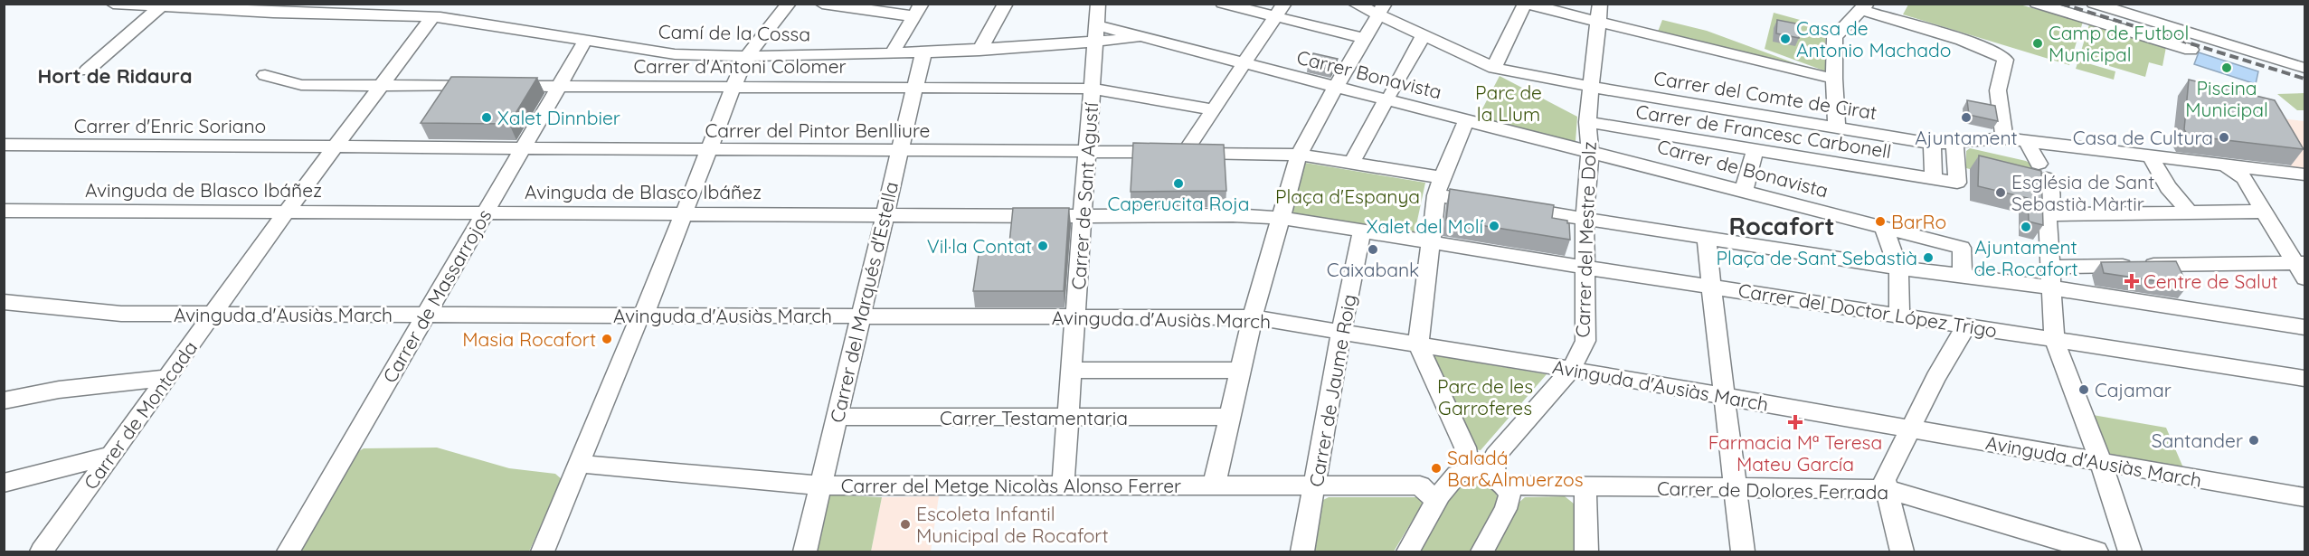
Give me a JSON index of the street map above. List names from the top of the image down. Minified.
{"streets":{"street":["Camí de la Cossa","Carrer d'Antoni Colomer","Carrer Bonavista","Carrer del Comte de Cirat","Carrer d'Enric Soriano","Carrer del Pintor Benlliure","Carrer de Francesc Carbonell","Carrer de Bonavista","Avinguda de Blasco Ibáñez","Carrer de Sant Agustí","Carrer del Mestre Dolz","Carrer de Massarrojos","Carrer del Marqués d'Estella","Carrer del Doctor López Trigo","Avinguda d'Ausiàs March","Carrer de Jaume Roig","Carrer de Montcada","Carrer Testamentaria","Carrer del Metge Nicolàs Alonso Ferrer","Carrer de Dolores Ferrada"]},"crossings":[["Camí de la Cossa","Carrer Bonavista"],["Camí de la Cossa","Carrer de Sant Agustí"],["Camí de la Cossa","Carrer de Massarrojos"],["Camí de la Cossa","Carrer del Marqués d'Estella"],["Camí de la Cossa","Carrer de Montcada"],["Carrer d'Antoni Colomer","Carrer de Sant Agustí"],["Carrer d'Antoni Colomer","Carrer de Massarrojos"],["Carrer d'Antoni Colomer","Carrer del Marqués d'Estella"],["Carrer Bonavista","Carrer de Bonavista"],["Carrer Bonavista","Carrer de Sant Agustí"],["Carrer Bonavista","Carrer del Mestre Dolz"],["Carrer del Comte de Cirat","Carrer de Francesc Carbonell"],["Carrer del Comte de Cirat","Carrer del Mestre Dolz"],["Carrer d'Enric Soriano","Carrer del Pintor Benlliure"],["Carrer d'Enric Soriano","Carrer de Montcada"],["Carrer del Pintor Benlliure","Carrer de Sant Agustí"],["Carrer del Pintor Benlliure","Carrer de Massarrojos"],["Carrer del Pintor Benlliure","Carrer del Marqués d'Estella"],["Carrer del Pintor Benlliure","Carrer de Montcada"],["Carrer de Francesc Carbonell","Carrer del Mestre Dolz"],["Carrer de Bonavista","Carrer del Mestre Dolz"],["Avinguda de Blasco Ibáñez","Carrer de Sant Agustí"],["Avinguda de Blasco Ibáñez","Carrer de Massarrojos"],["Avinguda de Blasco Ibáñez","Carrer del Marqués d'Estella"],["Avinguda de Blasco Ibáñez","Carrer de Montcada"],["Carrer de Sant Agustí","Avinguda d'Ausiàs March"],["Carrer de Sant Agustí","Carrer Testamentaria"],["Carrer de Sant Agustí","Carrer del Metge Nicolàs Alonso Ferrer"],["Carrer del Mestre Dolz","Carrer del Doctor López Trigo"],["Carrer del Mestre Dolz","Avinguda d'Ausiàs March"],["Carrer del Mestre Dolz","Carrer de Dolores Ferrada"],["Carrer de Massarrojos","Avinguda d'Ausiàs March"],["Carrer del Marqués d'Estella","Avinguda d'Ausiàs March"],["Carrer del Marqués d'Estella","Carrer Testamentaria"],["Carrer del Marqués d'Estella","Carrer del Metge Nicolàs Alonso Ferrer"],["Avinguda d'Ausiàs March","Carrer de Jaume Roig"],["Avinguda d'Ausiàs March","Carrer de Montcada"],["Carrer de Jaume Roig","Carrer del Metge Nicolàs Alonso Ferrer"]],"districts":["Hort de Ridaura","Rocafort"],"parks":["Parc de la Llum","Plaça d'Espanya","Parc de les Garroferes"],"places":{"other":["Casa de Antonio Machado","Camp de Futbol Municipal","Piscina Municipal","Xalet Dinnbier","Ajuntament","Casa de Cultura","Caperucita Roja","Església de Sant Sebastià Màrtir","BarRo","Xalet del Molí","Ajuntament de Rocafort","Vil·la Contat","Caixabank","Plaça de Sant Sebastià","Masia Rocafort","Cajamar","Santander","Saladá Bar&Almuerzos","Escoleta Infantil Municipal de Rocafort"],"health":["Centre de Salut","Farmacia Mª Teresa Mateu García"]}}
